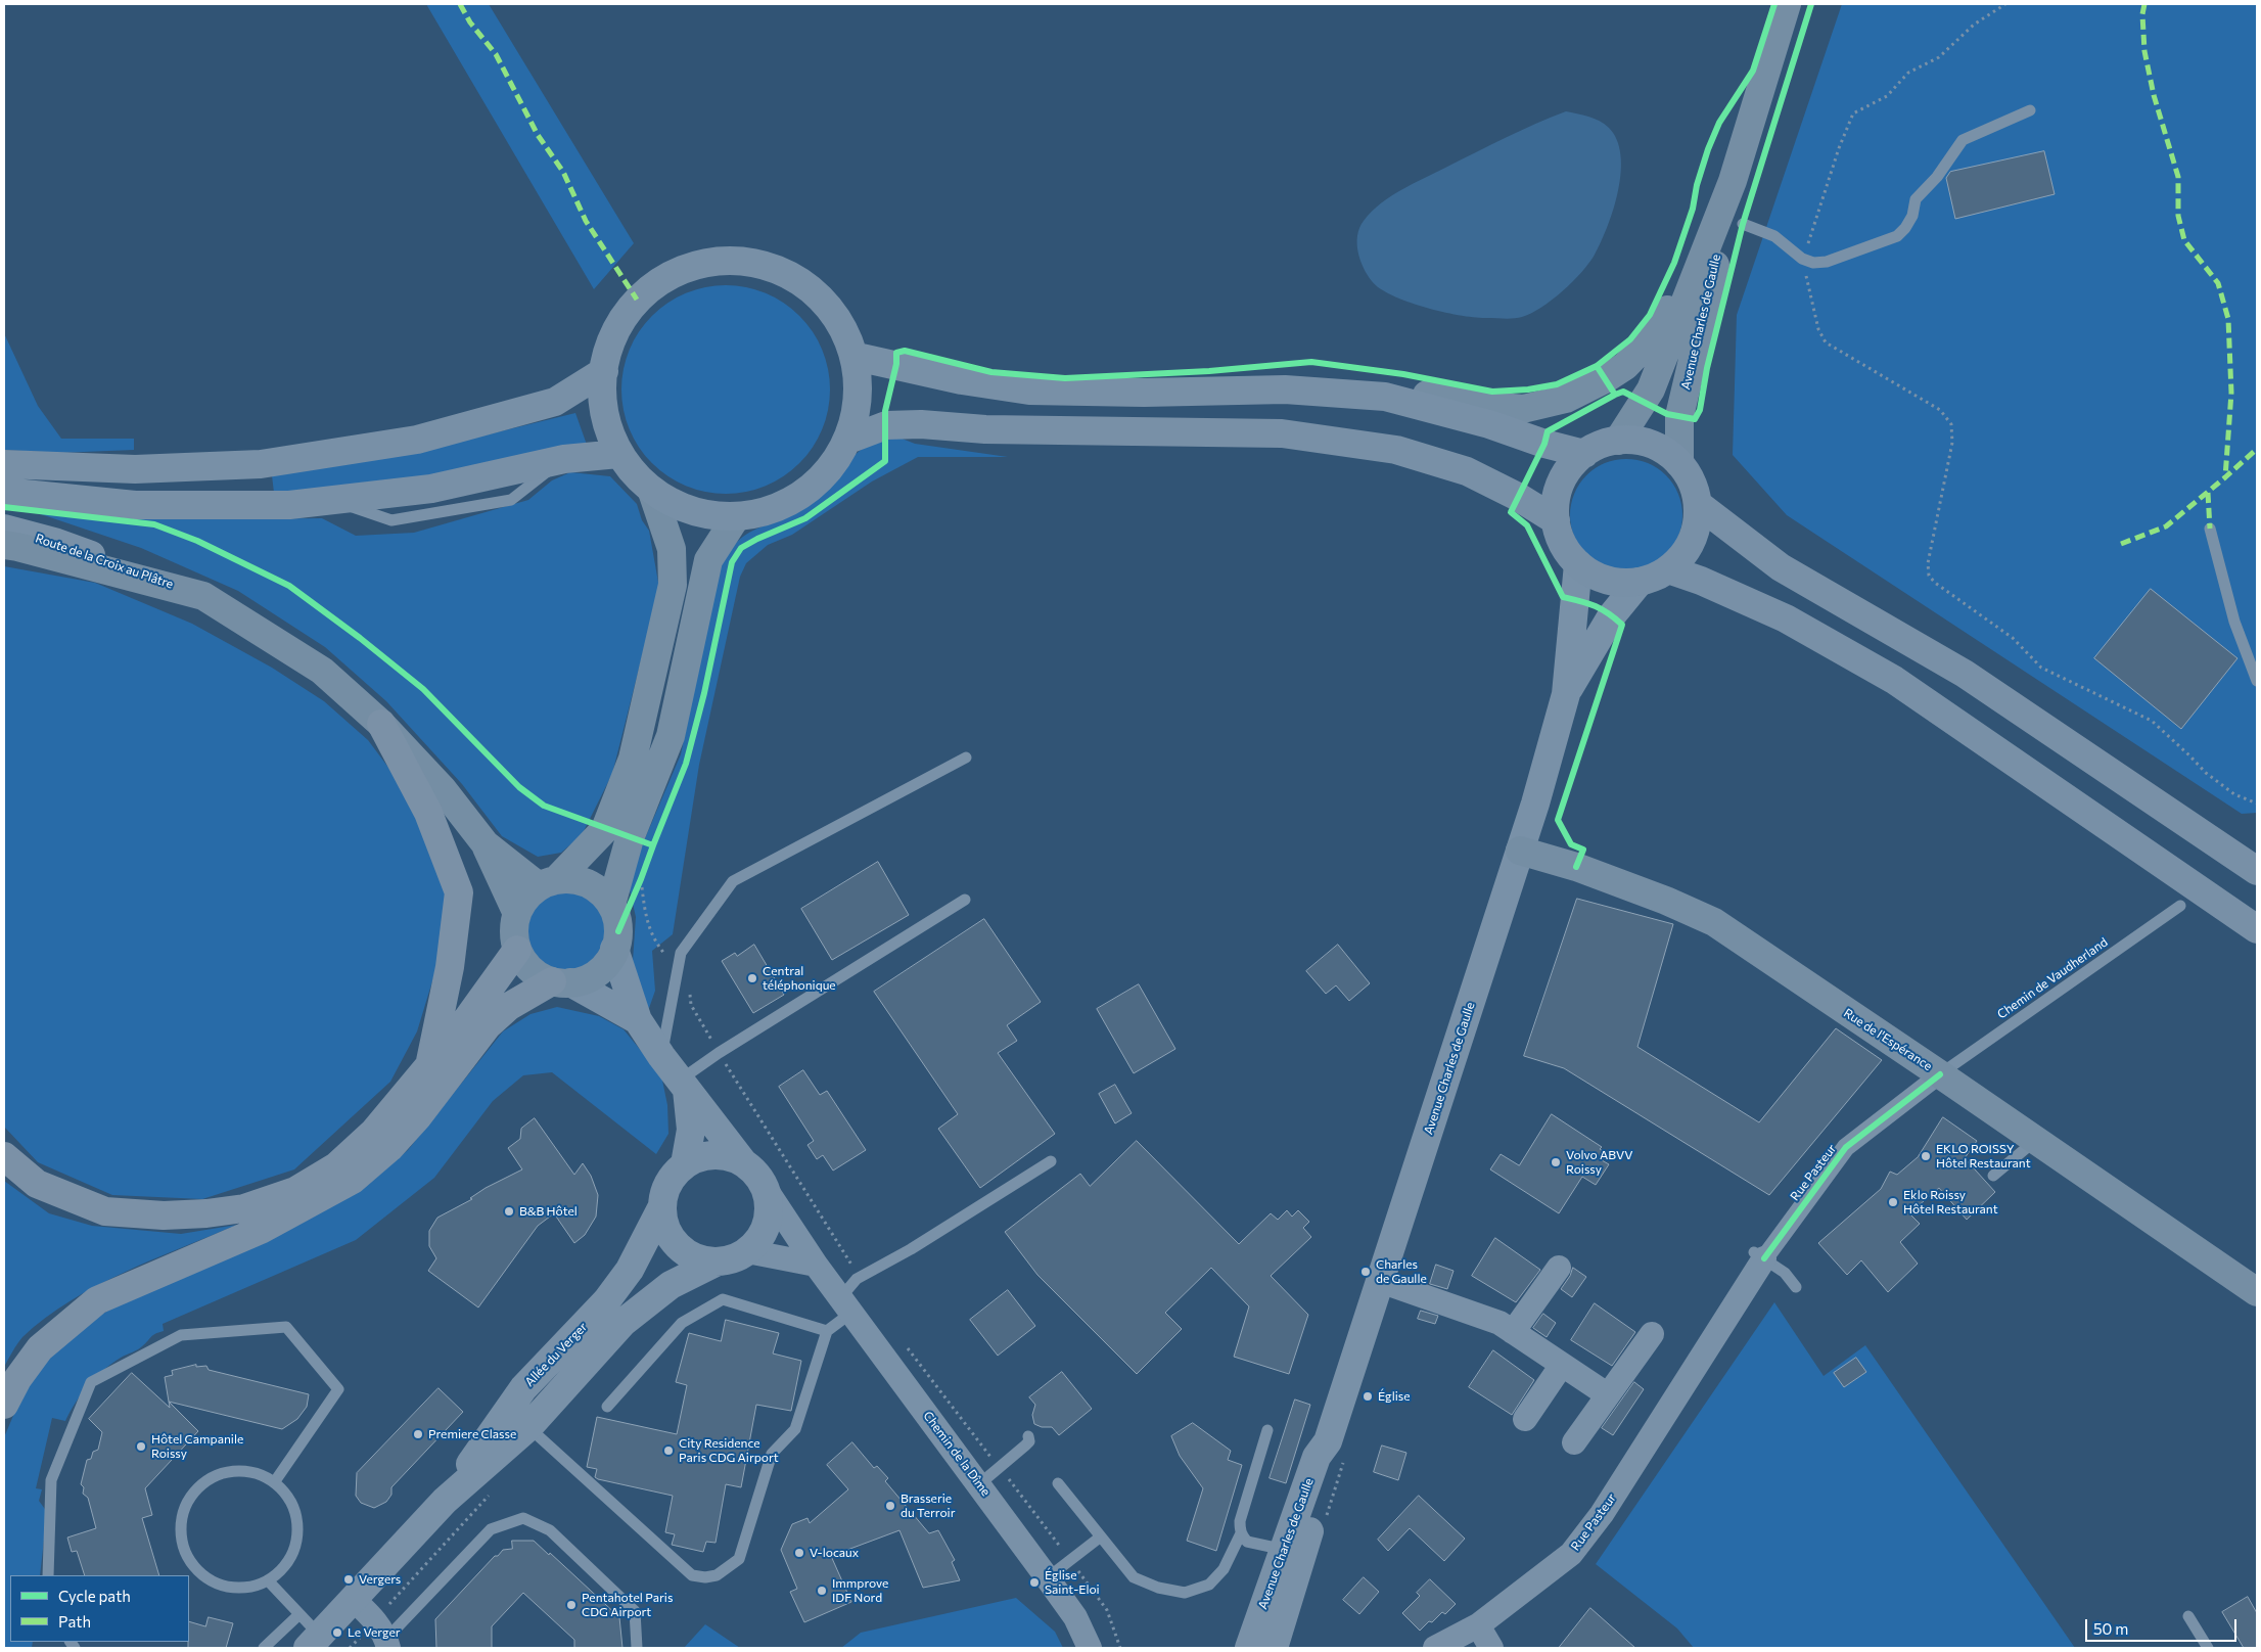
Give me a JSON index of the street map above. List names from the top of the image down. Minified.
{"streets":{"main road":["Avenue Charles de Gaulle","Route de la Croix au Plâtre","Rue de l'Espérance"],"street":["Rue Pasteur","Allée du Verger","Chemin de la Dîme"],"lane":["Chemin de Vaudherland"]},"crossings":[["Avenue Charles de Gaulle","Rue de l'Espérance"],["Chemin de Vaudherland","Rue de l'Espérance"],["Chemin de Vaudherland","Rue Pasteur"],["Rue de l'Espérance","Rue Pasteur"],["Allée du Verger","Chemin de la Dîme"]],"places":["Central téléphonique","EKLO ROISSY Hôtel Restaurant","Volvo ABVV Roissy","Eklo Roissy Hôtel Restaurant","B&B Hôtel","Charles de Gaulle","Église","Premiere Classe","Hôtel Campanile Roissy","City Residence Paris CDG Airport","Brasserie du Terroir","V-locaux","Vergers","Église Saint-Eloi","Immprove IDF Nord","Pentahotel Paris CDG Airport","Le Verger"],"legend":["Cycle path","Path"],"scale_bar":"50 m"}
